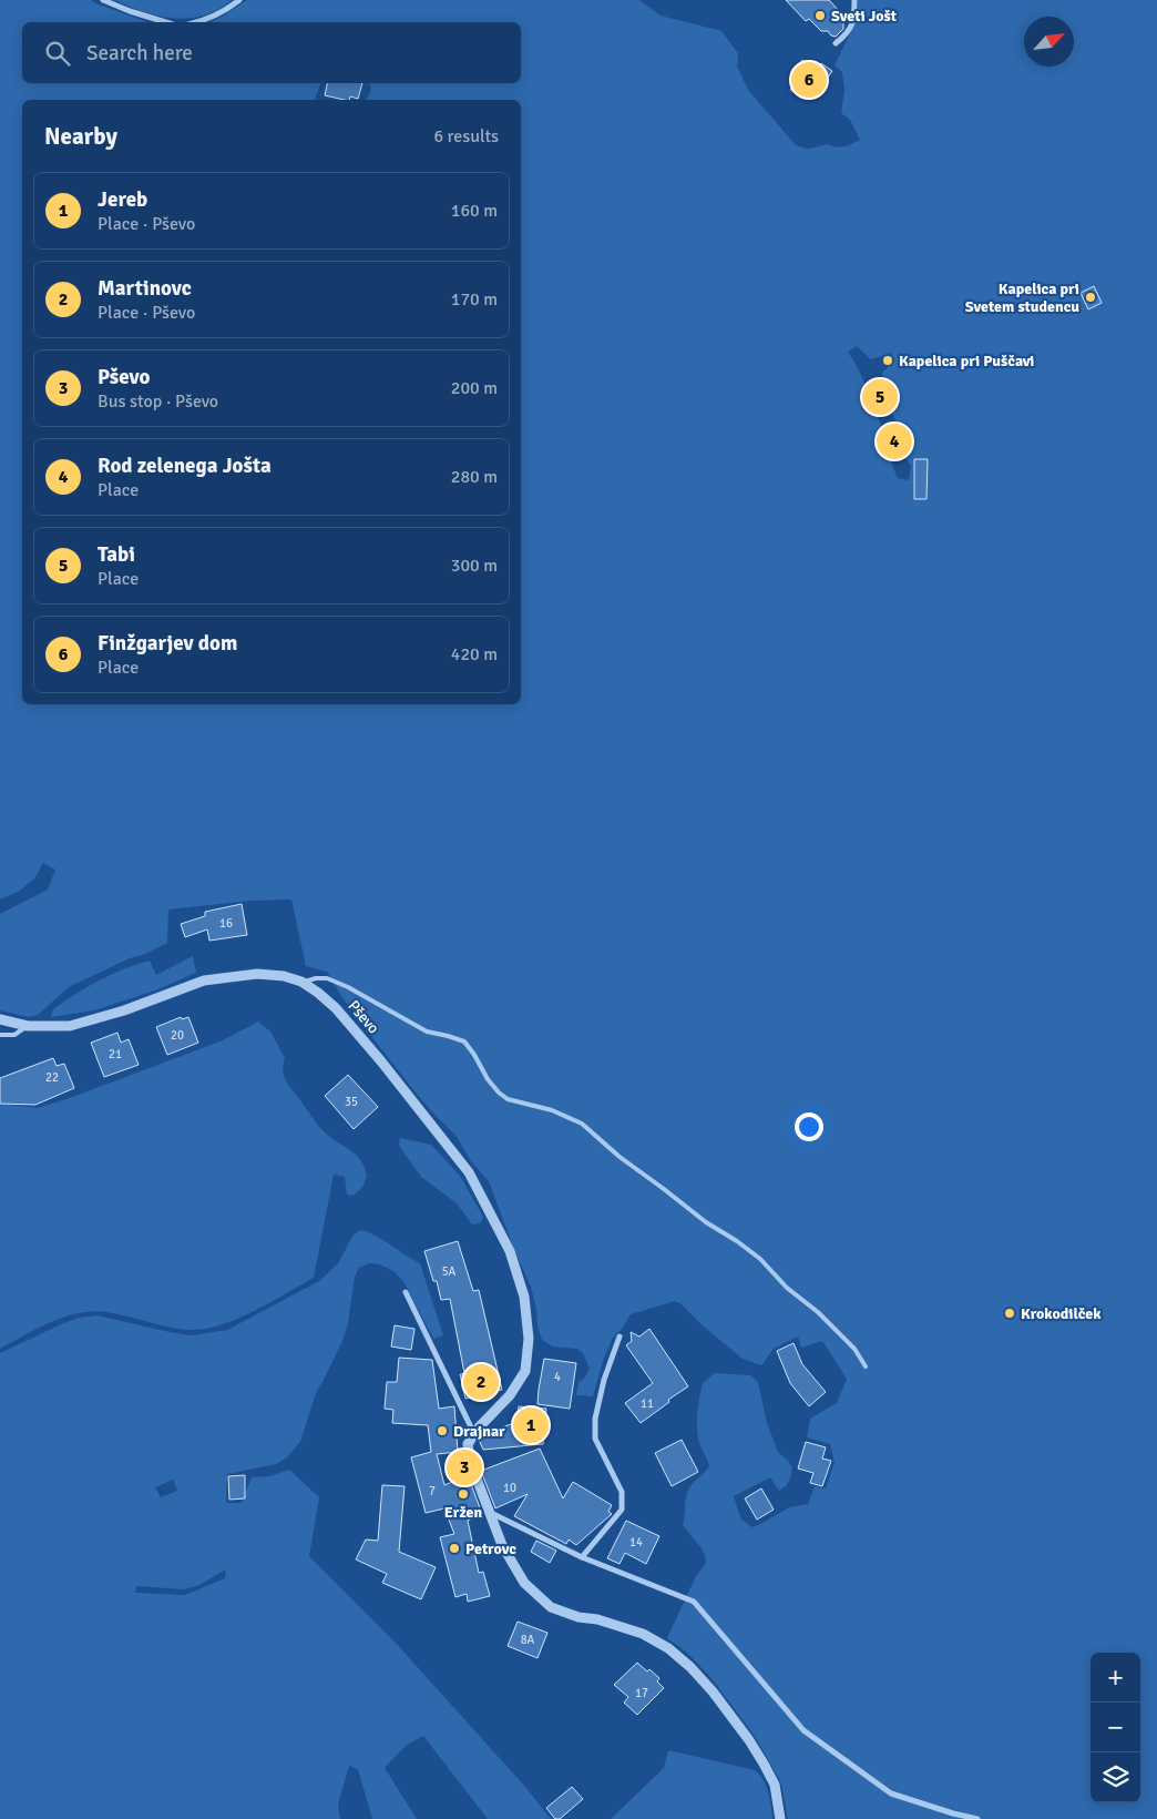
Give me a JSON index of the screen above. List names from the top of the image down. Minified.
{"streets":{"street":["Pševo"]},"places":["Sveti Jošt","Kapelica pri Svetem studencu","Kapelica pri Puščavi","Krokodilček","Drajnar","Eržen","Petrovc"],"house_numbers":["16","20","21","22","35","5A","4","11","10","7","14","8A","17"],"north":"top right","page":{"search":"Search here","pins":["6","5","4","2","1","3"],"heading":["Nearby","6 results"],"list":[{"mark":"1","name":"Jereb","note":"Place · Pševo","value":"160 m"},{"mark":"2","name":"Martinovc","note":"Place · Pševo","value":"170 m"},{"mark":"3","name":"Pševo","note":"Bus stop · Pševo","value":"200 m"},{"mark":"4","name":"Rod zelenega Jošta","note":"Place","value":"280 m"},{"mark":"5","name":"Tabi","note":"Place","value":"300 m"},{"mark":"6","name":"Finžgarjev dom","note":"Place","value":"420 m"}],"map_buttons":["+","−"]}}
